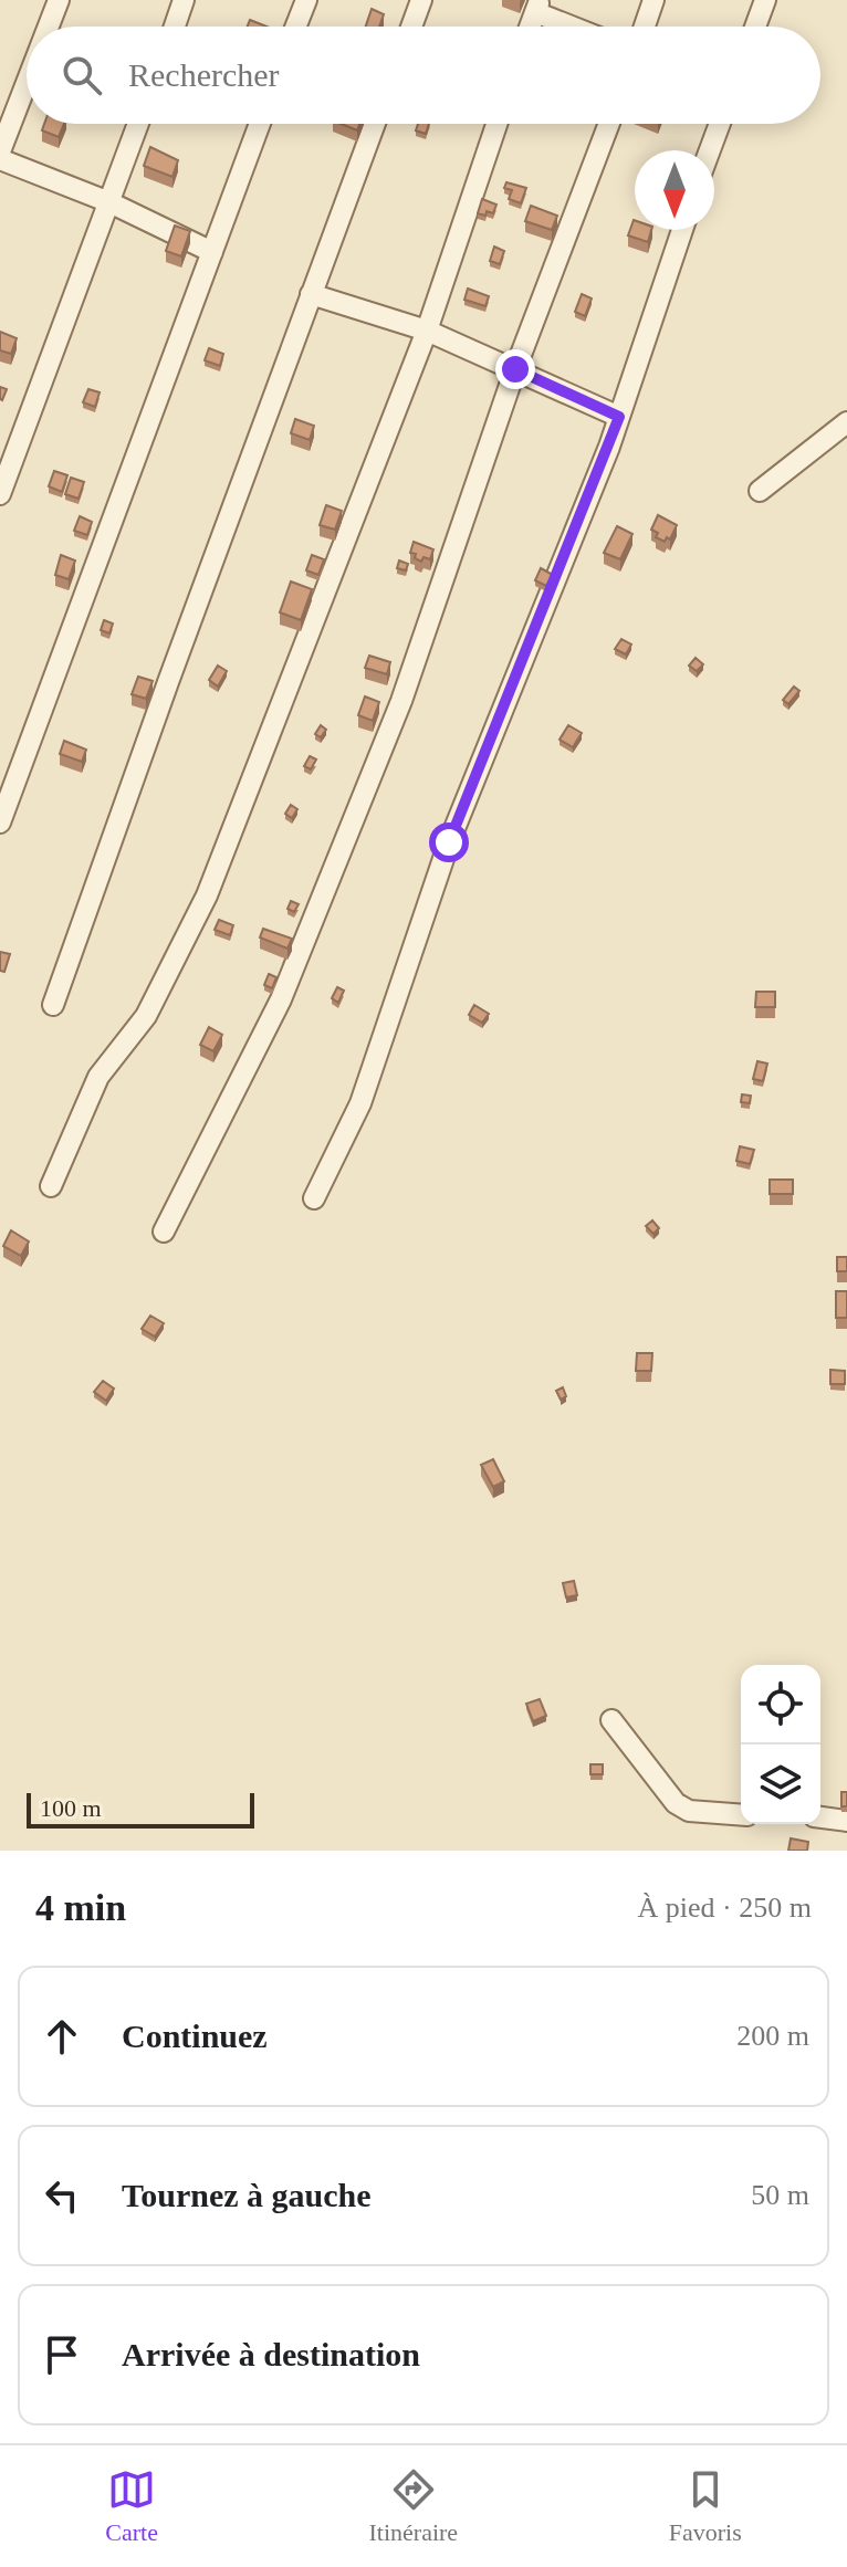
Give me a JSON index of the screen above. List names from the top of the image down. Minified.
{"scale_bar":"100 m","north":"bottom","page":{"search":"Rechercher","scale":"100 m","heading":["4 min","À pied · 250 m"],"list":[["Continuez","200 m"],["Tournez à gauche","50 m"],"Arrivée à destination"],"nav":["Carte","Itinéraire","Favoris"]}}
